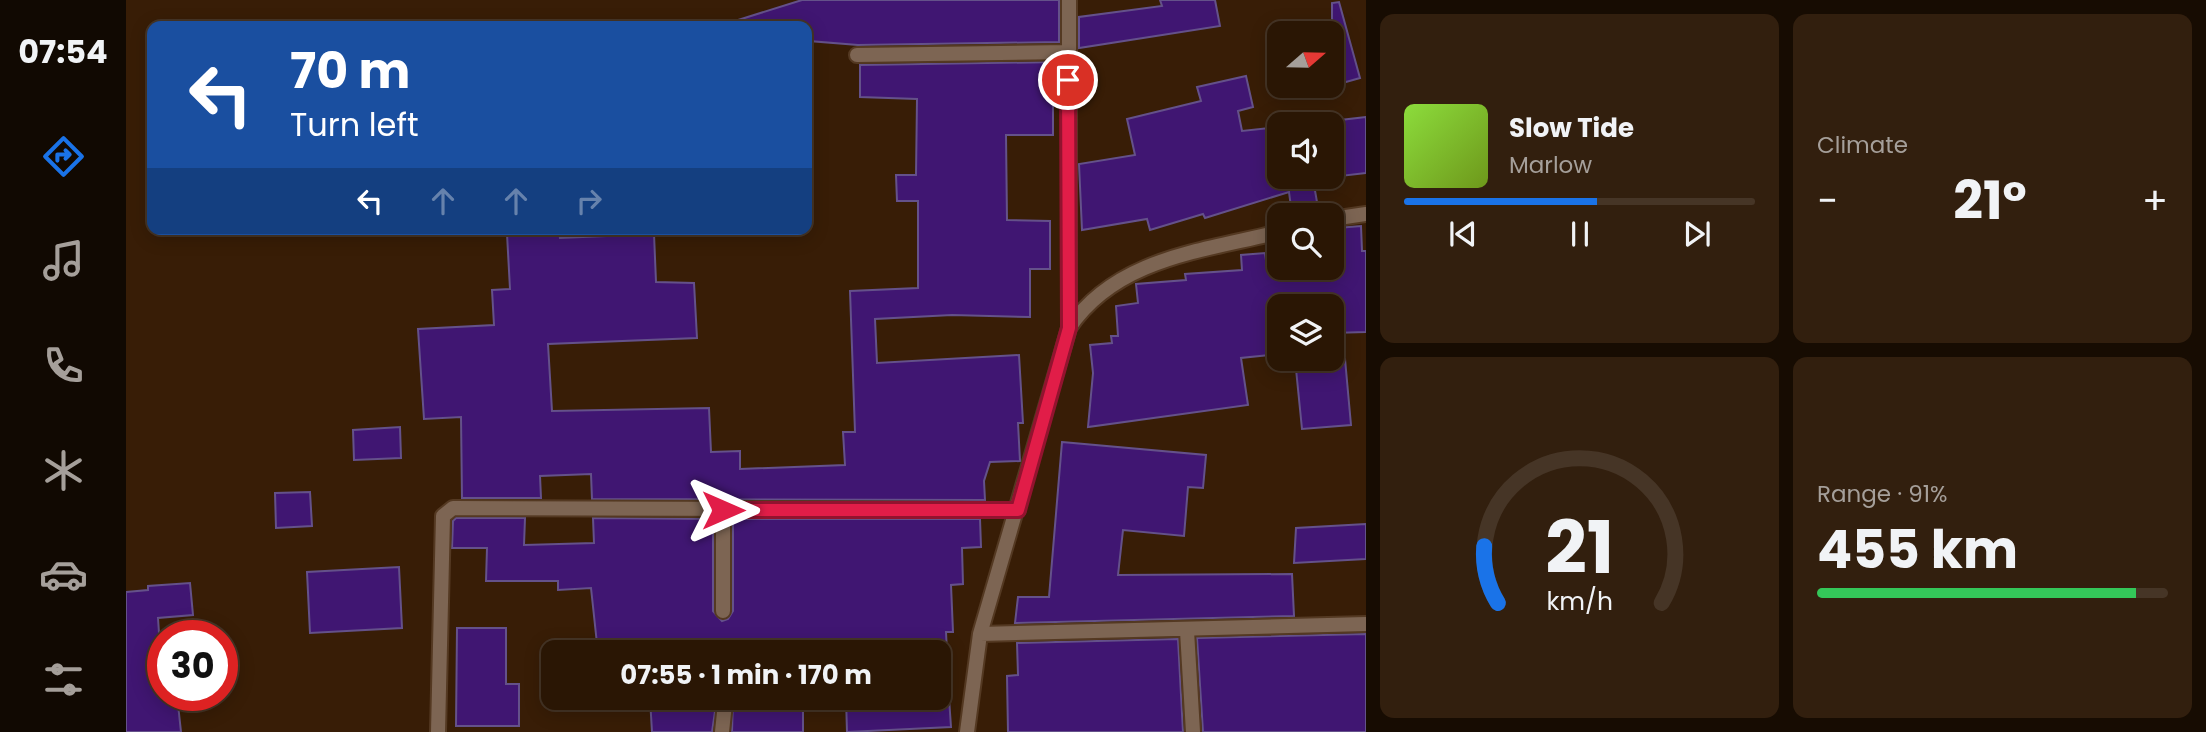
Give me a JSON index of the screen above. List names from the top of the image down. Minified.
{"north":"right","page":{"tabs":"07:54","tile":["Climate",["Range · 91%","455 km"]],"turn":["70 m","Turn left"],"song":["Slow Tide","Marlow"],"heat":["−","21°","+"],"limit":"30","trip":"07:55 · 1 min · 170 m","gauge":["21","km/h"]}}
